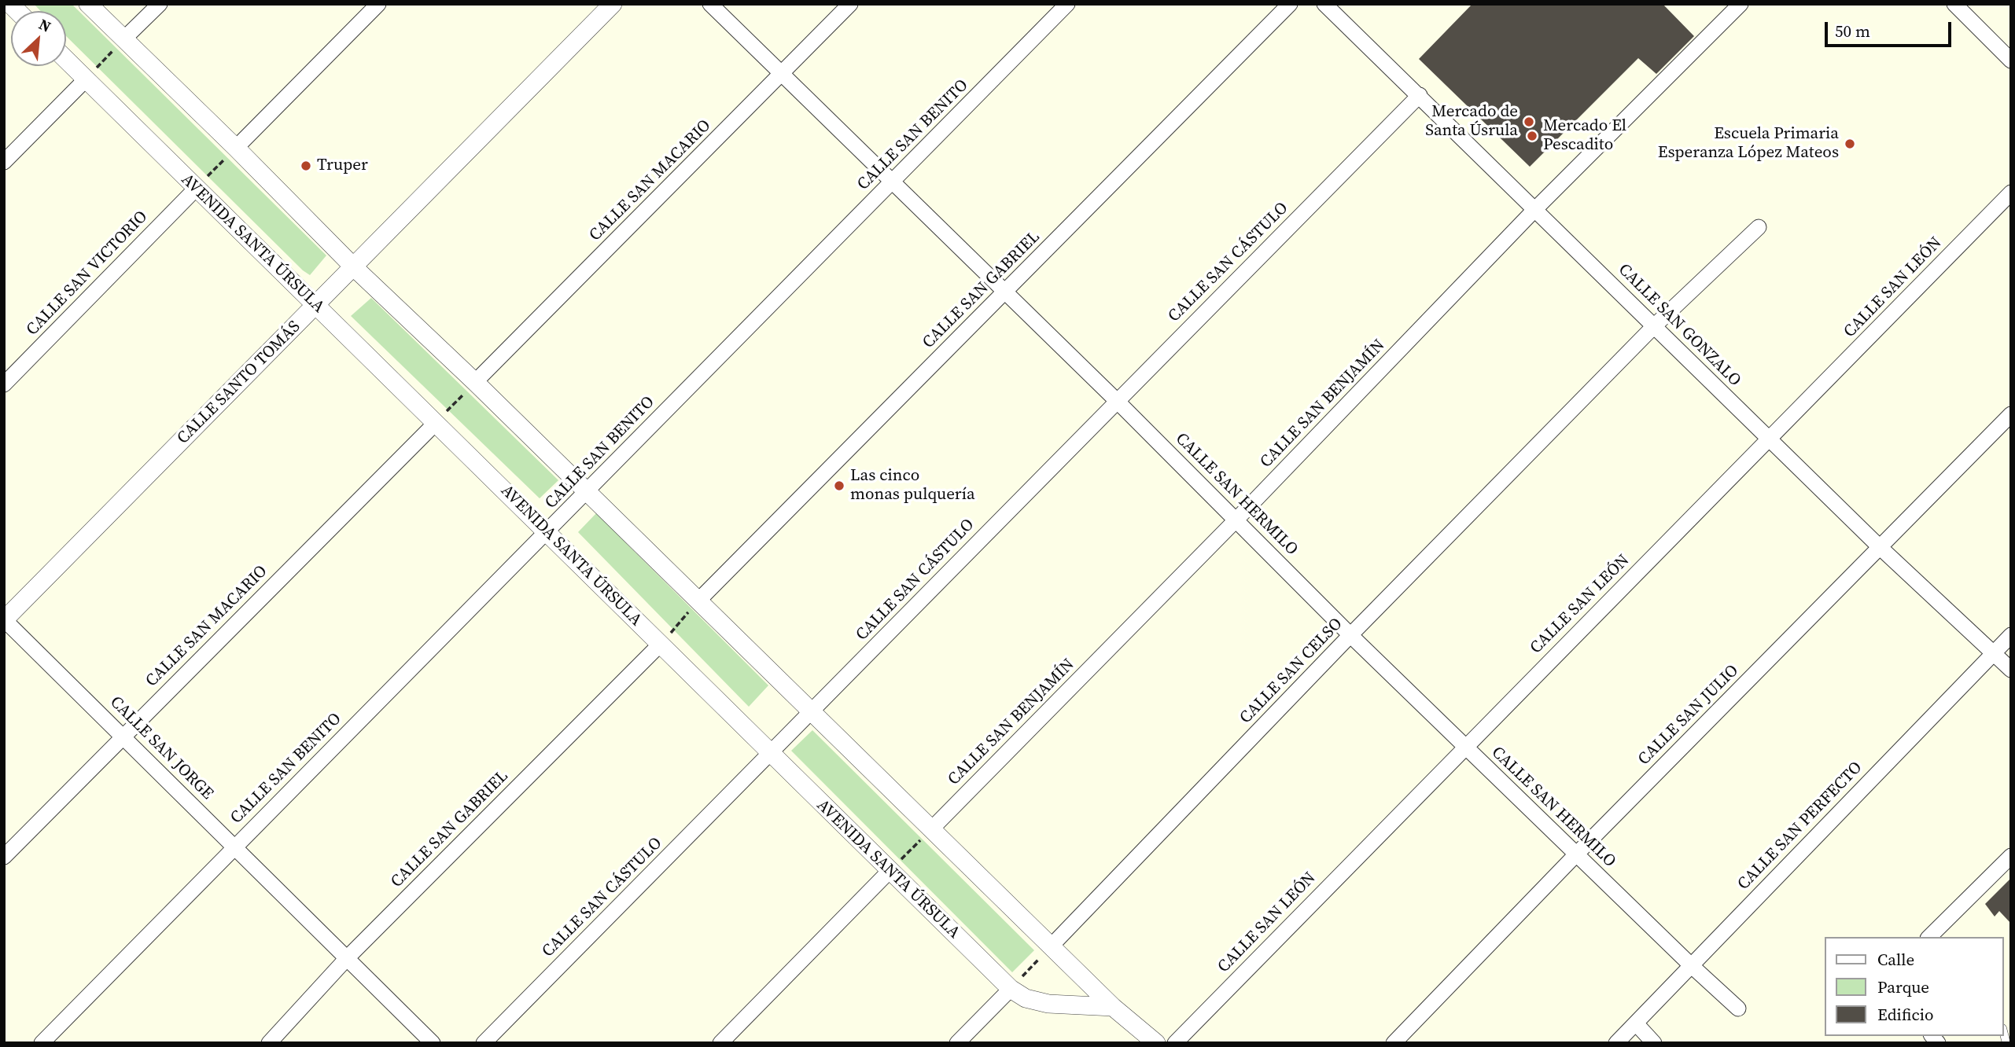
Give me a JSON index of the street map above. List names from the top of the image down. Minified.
{"streets":{"street":["CALLE SAN BENITO","CALLE SAN MACARIO","AVENIDA SANTA ÚRSULA","CALLE SAN CÁSTULO","CALLE SAN VICTORIO","CALLE SAN LEÓN","CALLE SAN GABRIEL","CALLE SAN GONZALO","CALLE SANTO TOMÁS","CALLE SAN BENJAMÍN","CALLE SAN HERMILO","CALLE SAN CELSO","CALLE SAN JULIO","CALLE SAN JORGE","CALLE SAN PERFECTO"]},"crossings":[["CALLE SAN BENITO","AVENIDA SANTA ÚRSULA"],["CALLE SAN BENITO","CALLE SAN HERMILO"],["CALLE SAN BENITO","CALLE SAN JORGE"],["CALLE SAN MACARIO","AVENIDA SANTA ÚRSULA"],["CALLE SAN MACARIO","CALLE SAN HERMILO"],["CALLE SAN MACARIO","CALLE SAN JORGE"],["AVENIDA SANTA ÚRSULA","CALLE SAN CÁSTULO"],["AVENIDA SANTA ÚRSULA","CALLE SAN VICTORIO"],["AVENIDA SANTA ÚRSULA","CALLE SAN GABRIEL"],["AVENIDA SANTA ÚRSULA","CALLE SANTO TOMÁS"],["CALLE SAN CÁSTULO","CALLE SAN GONZALO"],["CALLE SAN CÁSTULO","CALLE SAN HERMILO"],["CALLE SAN LEÓN","CALLE SAN GONZALO"],["CALLE SAN LEÓN","CALLE SAN HERMILO"],["CALLE SAN GABRIEL","CALLE SAN HERMILO"],["CALLE SAN GABRIEL","CALLE SAN JORGE"],["CALLE SAN GONZALO","CALLE SAN BENJAMÍN"],["CALLE SAN GONZALO","CALLE SAN CELSO"],["CALLE SAN GONZALO","CALLE SAN JULIO"],["CALLE SAN GONZALO","CALLE SAN PERFECTO"],["CALLE SANTO TOMÁS","CALLE SAN JORGE"],["CALLE SAN BENJAMÍN","CALLE SAN HERMILO"],["CALLE SAN HERMILO","CALLE SAN CELSO"],["CALLE SAN HERMILO","CALLE SAN JULIO"],["CALLE SAN HERMILO","CALLE SAN PERFECTO"]],"places":["Mercado de Santa Úsrula","Mercado El Pescadito","Escuela Primaria Esperanza López Mateos","Truper","Las cinco monas pulquería"],"legend":["Calle","Parque","Edificio"],"scale_bar":"50 m","north":"top right"}
